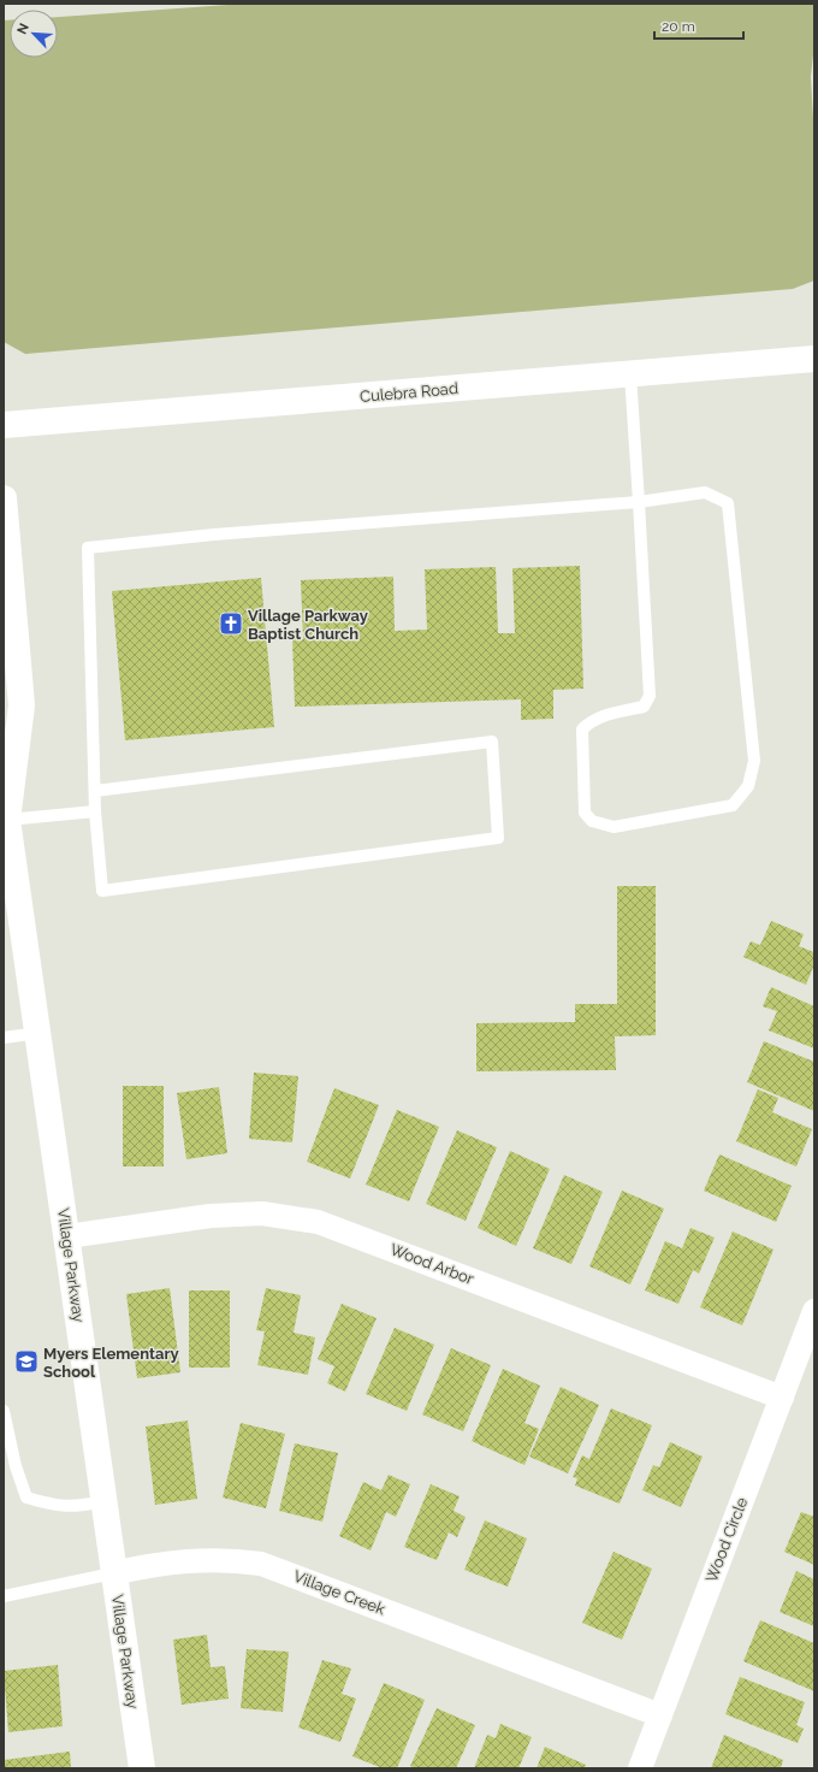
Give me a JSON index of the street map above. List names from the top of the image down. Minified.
{"streets":{"street":["Culebra Road","Wood Arbor","Village Parkway","Wood Circle","Village Creek"]},"crossings":[["Wood Arbor","Village Parkway"],["Wood Arbor","Wood Circle"],["Village Parkway","Village Creek"],["Wood Circle","Village Creek"]],"places":{"church":["Village Parkway Baptist Church"],"school or university":["Myers Elementary School"]},"scale_bar":"20 m","north":"top left"}
